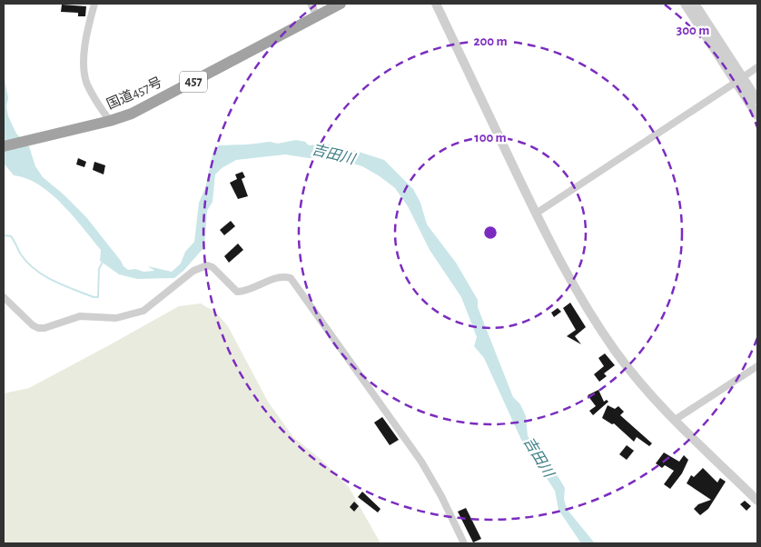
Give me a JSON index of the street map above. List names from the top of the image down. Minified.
{"streets":{"highway":["457","国道457号"]},"water":["吉田川"],"rings":["300 m","200 m","100 m"]}
